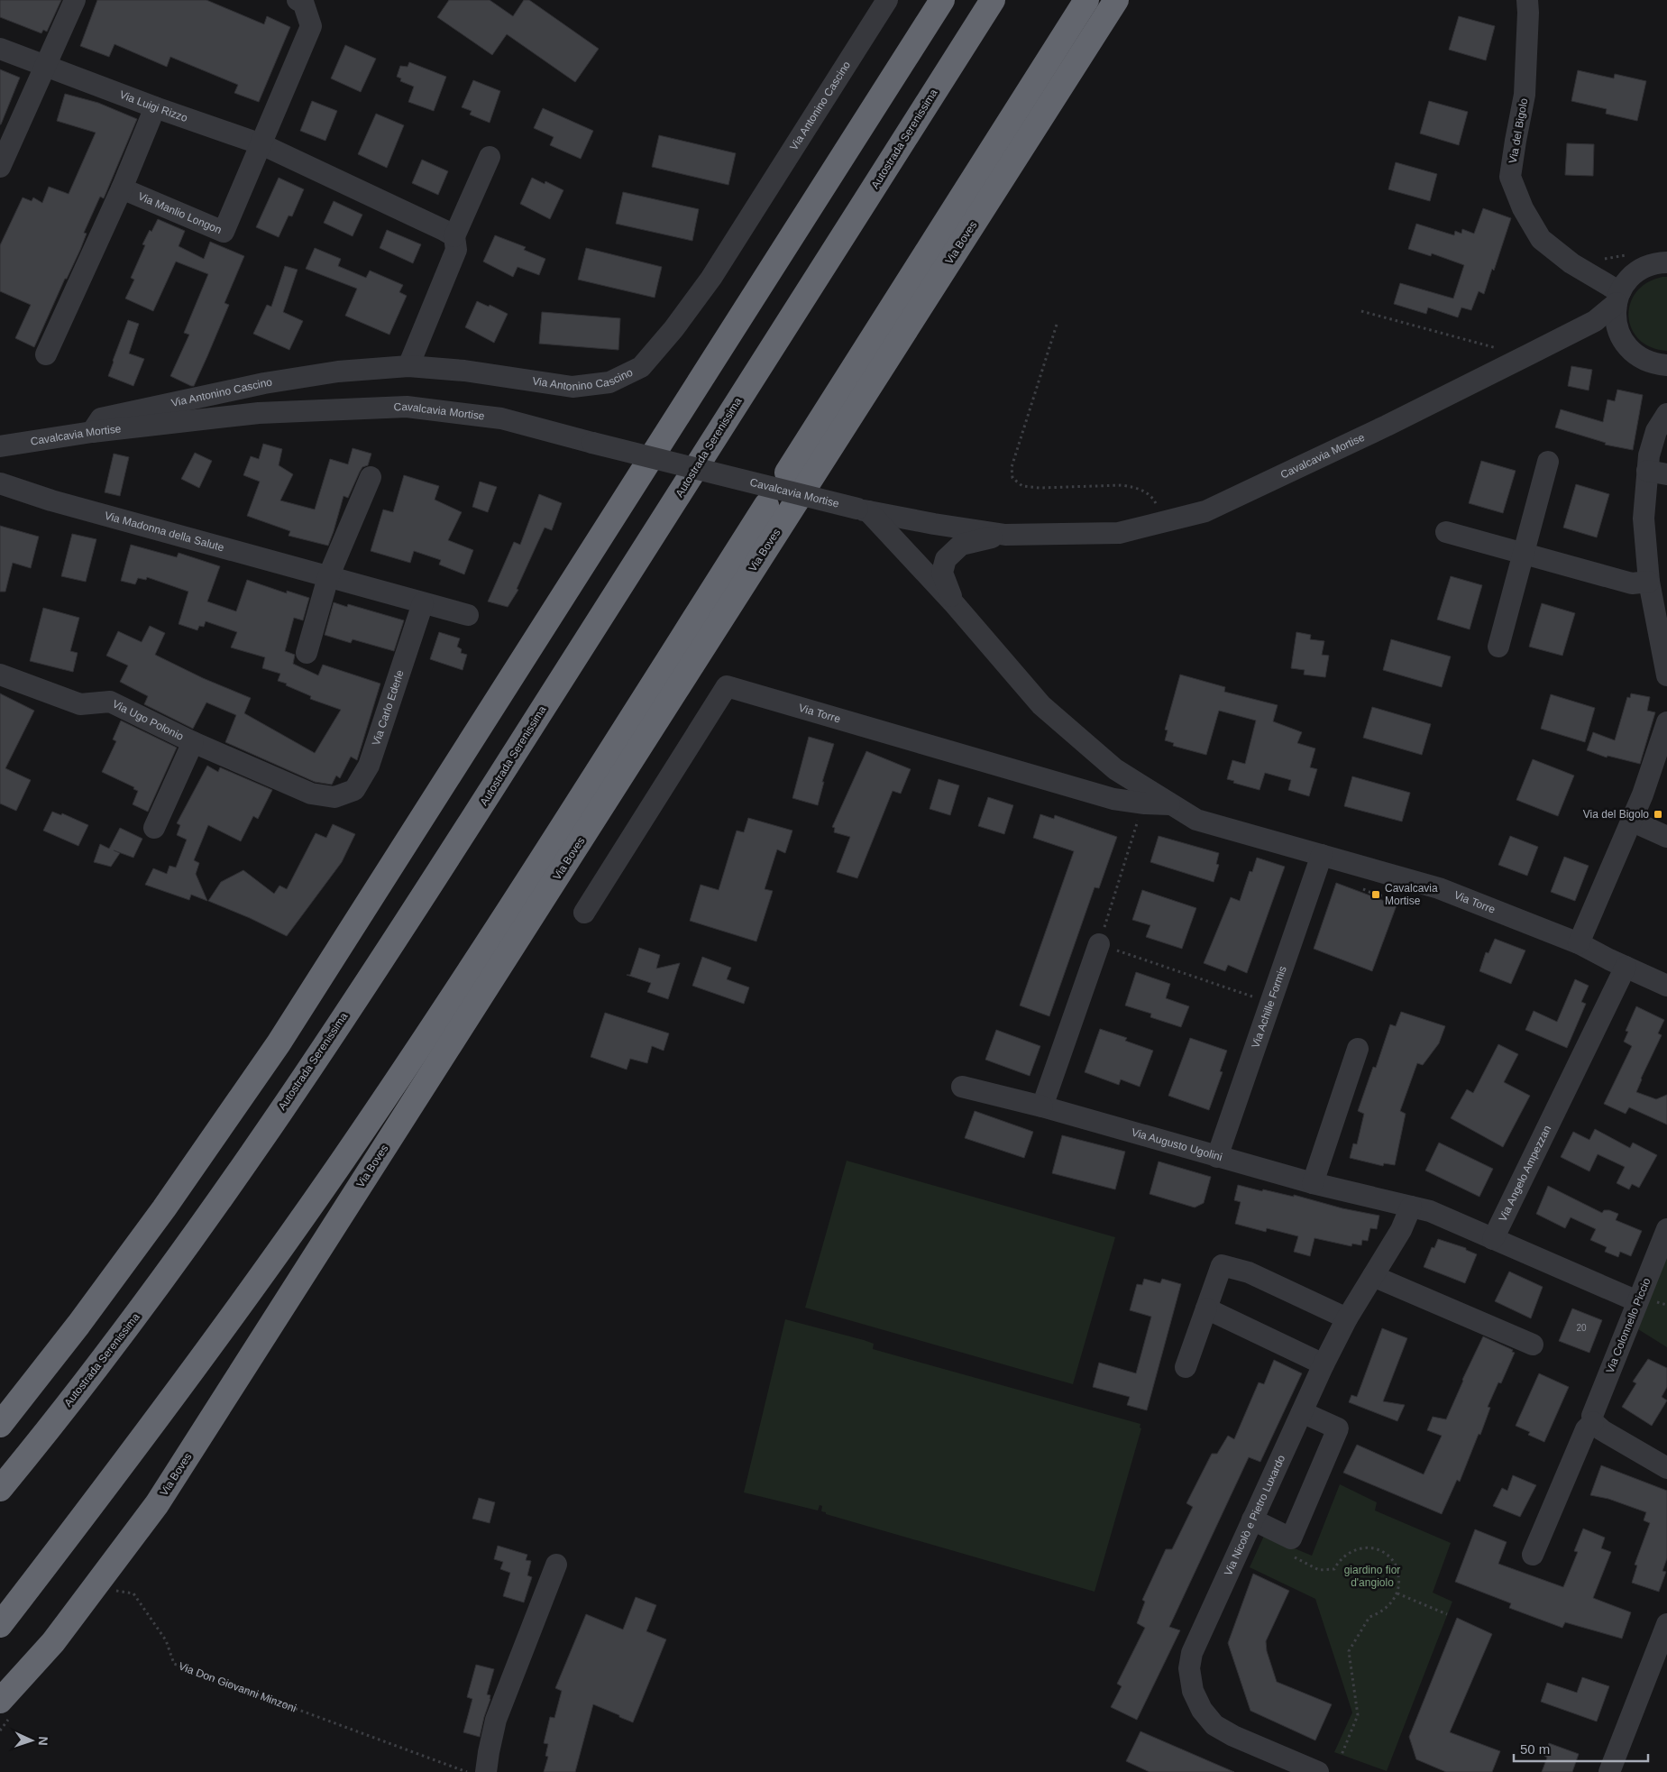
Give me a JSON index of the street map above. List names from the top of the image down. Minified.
{"streets":{"highway":["Autostrada Serenissima","Via Boves"],"street":["Via Luigi Rizzo","Via Antonino Cascino","Via del Bigolo","Via Manlio Longon","Cavalcavia Mortise","Via Madonna della Salute","Via Carlo Ederle","Via Torre","Via Ugo Polonio","Via Achille Formis","Via Augusto Ugolini","Via Angelo Ampezzan","Via Colonnello Piccio","Via Nicolò e Pietro Luxardo"],"path":["Via Don Giovanni Minzoni"]},"crossings":[["Via Luigi Rizzo","Via Manlio Longon"],["Via Antonino Cascino","Cavalcavia Mortise"],["Via del Bigolo","Cavalcavia Mortise"],["Cavalcavia Mortise","Via Torre"],["Via Madonna della Salute","Via Carlo Ederle"],["Via Carlo Ederle","Via Ugo Polonio"],["Via Torre","Via Achille Formis"],["Via Torre","Via Angelo Ampezzan"],["Via Achille Formis","Via Augusto Ugolini"],["Via Augusto Ugolini","Via Angelo Ampezzan"],["Via Augusto Ugolini","Via Nicolò e Pietro Luxardo"]],"parks":["giardino fior d'angiolo"],"places":{"transit":["Via del Bigolo","Cavalcavia Mortise"]},"house_numbers":["20"],"scale_bar":"50 m","north":"right"}
